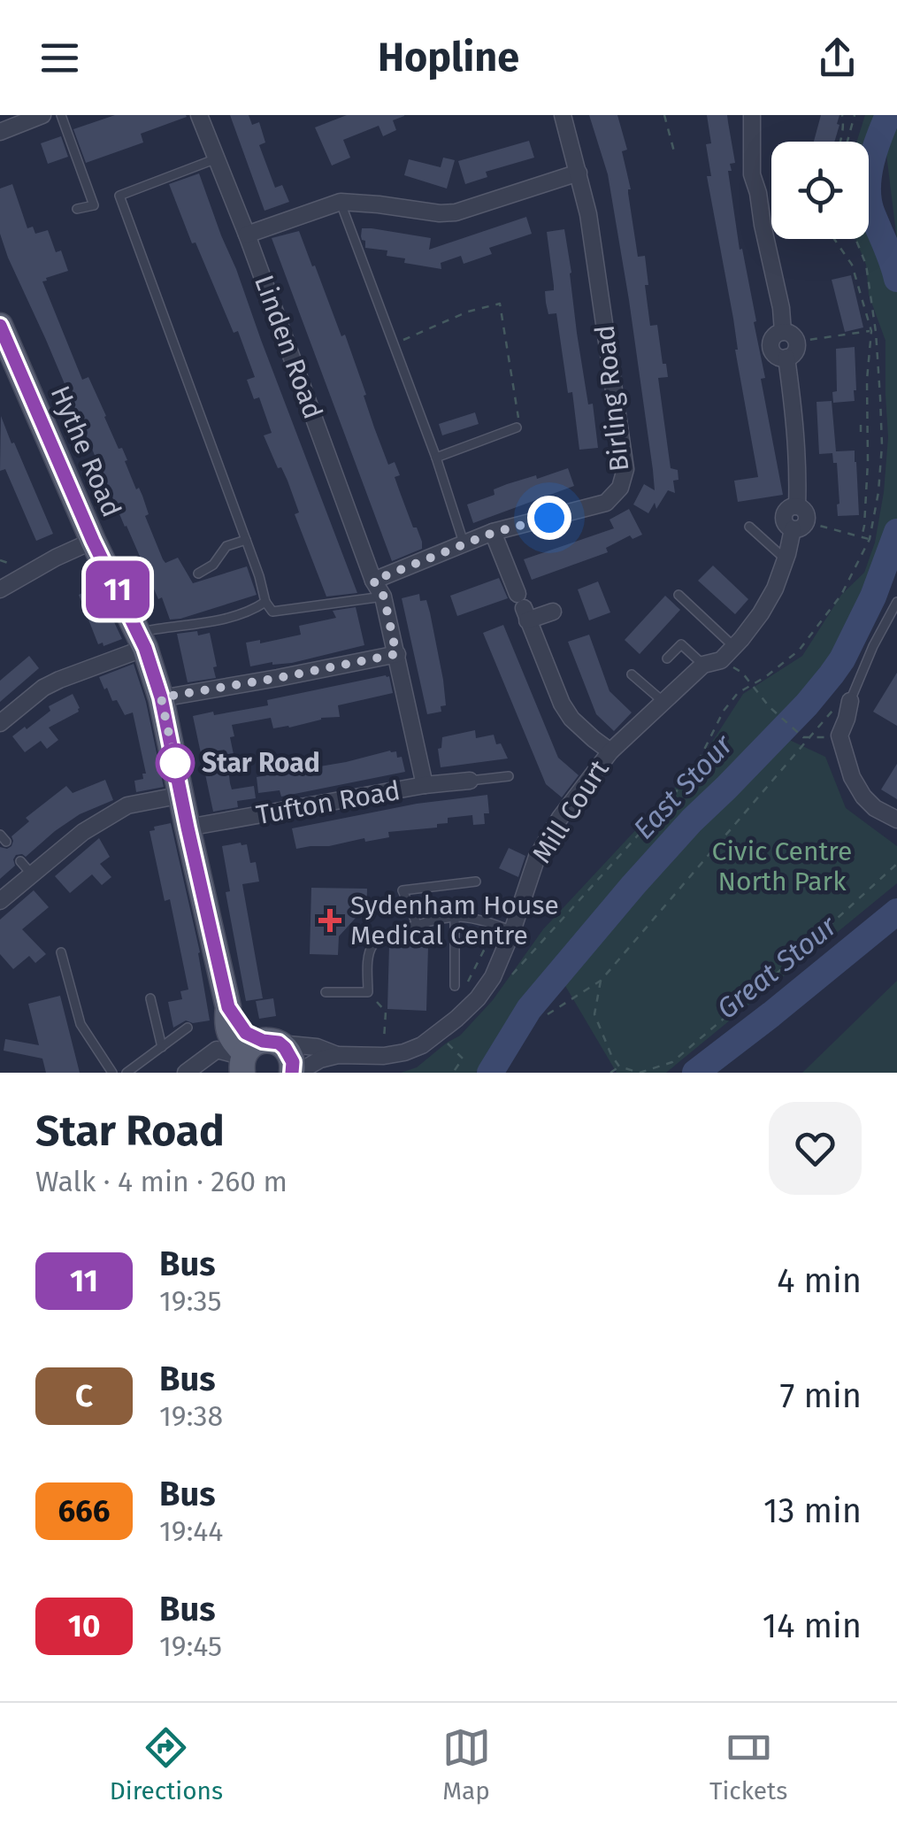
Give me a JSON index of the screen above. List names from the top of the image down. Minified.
{"streets":{"main road":["Hythe Road"],"street":["Linden Road","Birling Road","Tufton Road","Mill Court"]},"crossings":[["Linden Road","Birling Road"],["Hythe Road","Tufton Road"],["Hythe Road","Mill Court"]],"water":["East Stour","Great Stour"],"parks":["Civic Centre North Park"],"places":{"other":["Star Road"],"health":["Sydenham House Medical Centre"]},"lines":["bus line 11"],"page":{"header":"Hopline","on_map":"11","heading":["Star Road","Walk · 4 min · 260 m"],"list":[{"mark":"11","name":"Bus","note":"19:35","value":"4 min"},{"mark":"C","name":"Bus","note":"19:38","value":"7 min"},{"mark":"666","name":"Bus","note":"19:44","value":"13 min"},{"mark":"10","name":"Bus","note":"19:45","value":"14 min"}],"tabs":["Directions","Map","Tickets"]}}
